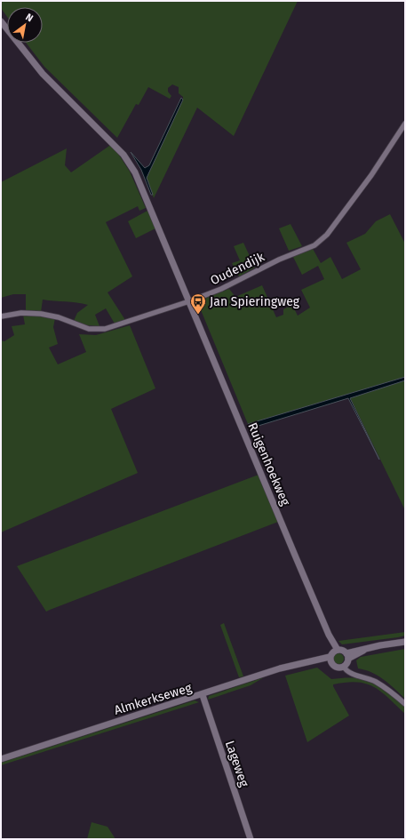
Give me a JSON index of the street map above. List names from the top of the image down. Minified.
{"streets":{"street":["Oudendijk","Ruigenhoekweg","Almkerkseweg","Lageweg"]},"crossings":[["Oudendijk","Ruigenhoekweg"],["Ruigenhoekweg","Almkerkseweg"],["Almkerkseweg","Lageweg"]],"places":{"bus stop":["Jan Spieringweg"]},"north":"top right"}
